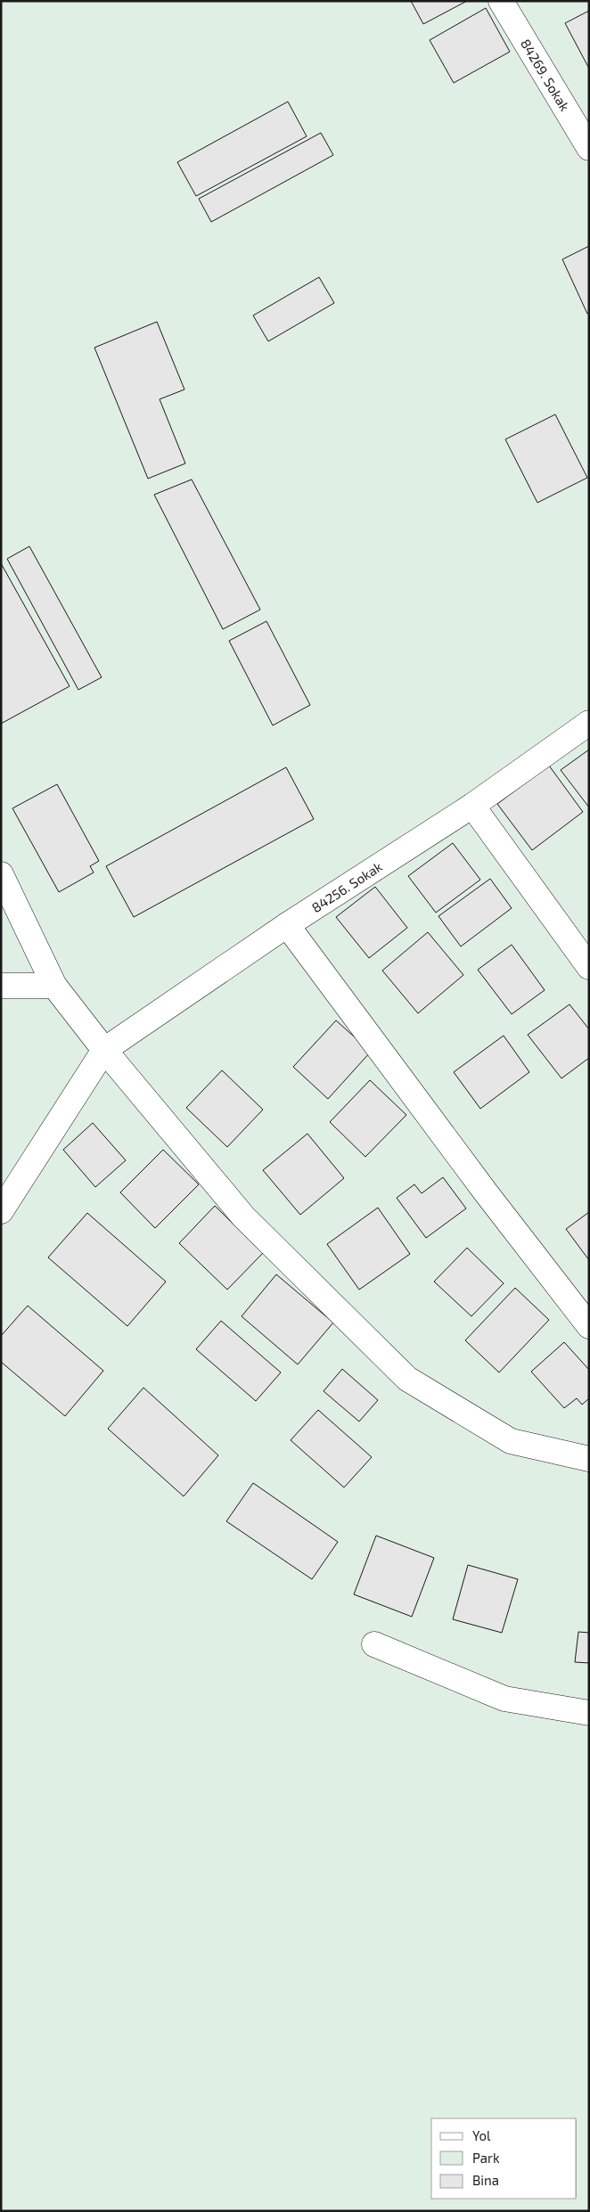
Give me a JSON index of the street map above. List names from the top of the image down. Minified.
{"streets":{"street":["84269. Sokak","84256. Sokak"]},"legend":["Yol","Park","Bina"]}
